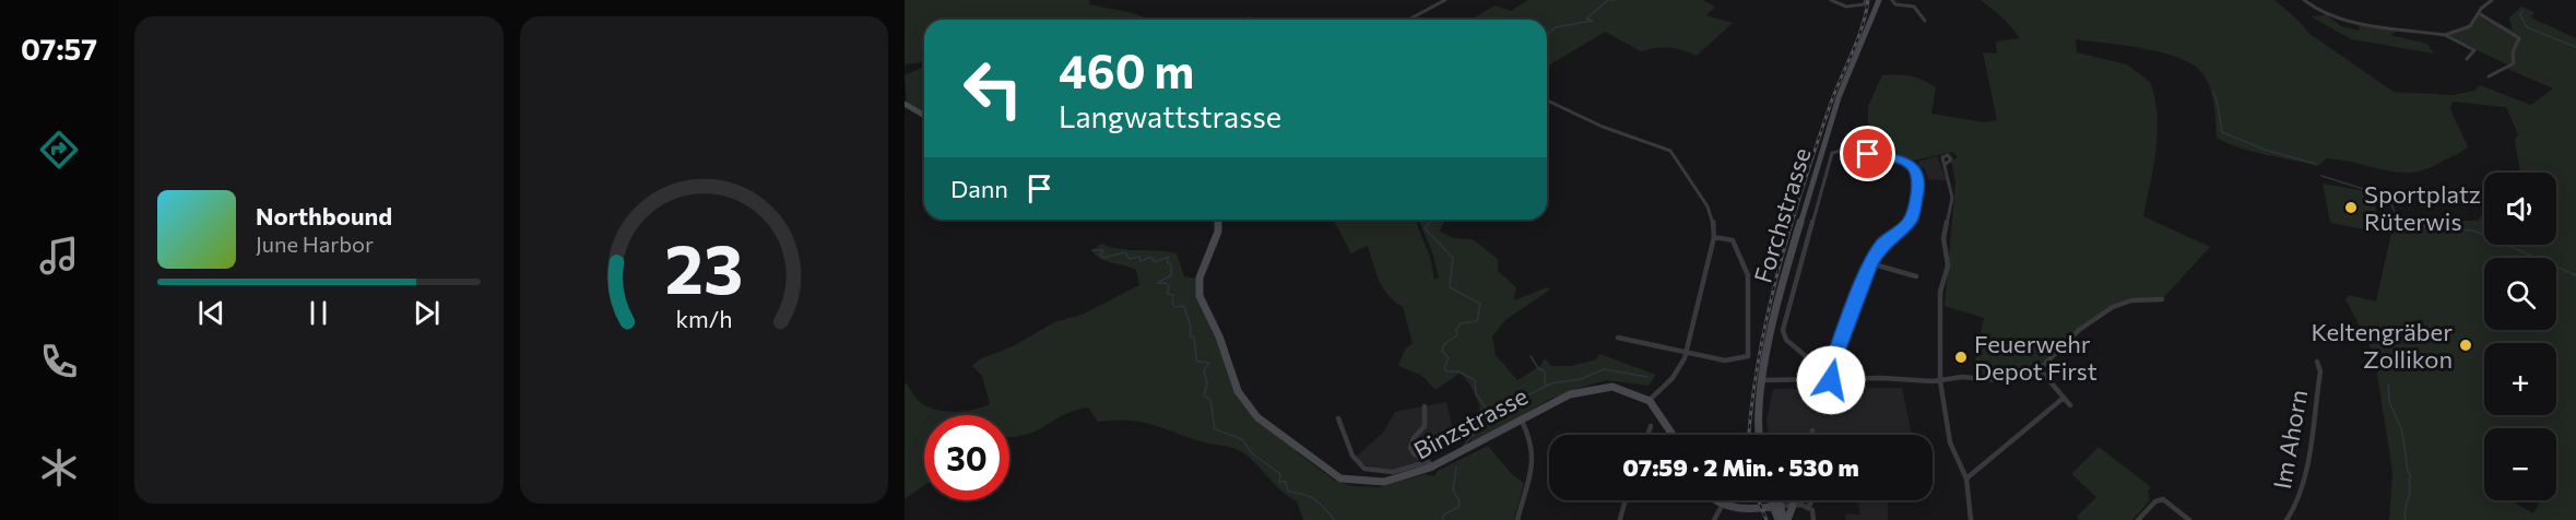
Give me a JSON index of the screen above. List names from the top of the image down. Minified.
{"streets":{"main road":["Forchstrasse","Binzstrasse"],"street":["Im Ahorn"]},"places":["Sportplatz Rüterwis","Keltengräber Zollikon","Feuerwehr Depot First"],"page":{"tabs":"07:57","turn":["460 m","Langwattstrasse"],"then":"Dann","map_buttons":["+","−"],"song":["Northbound","June Harbor"],"limit":"30","trip":"07:59 · 2 Min. · 530 m","gauge":["23","km/h"]}}
